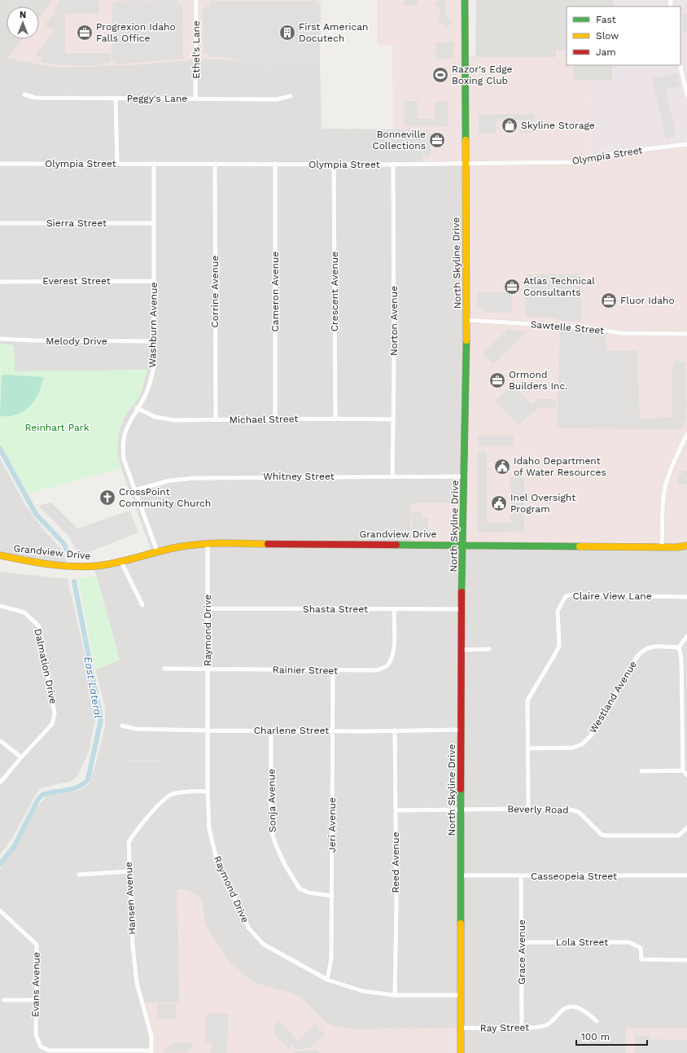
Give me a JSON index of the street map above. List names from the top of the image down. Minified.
{"streets":{"main road":["North Skyline Drive","Grandview Drive"],"street":["Ethel's Lane","Peggy's Lane","Olympia Street","Sierra Street","Everest Street","Corrine Avenue","Cameron Avenue","Crescent Avenue","Norton Avenue","Washburn Avenue","Sawtelle Street","Melody Drive","Michael Street","Whitney Street","Claire View Lane","Shasta Street","Raymond Drive","Dalmation Drive","Rainier Street","Westland Avenue","Charlene Street","Sonja Avenue","Beverly Road","Jeri Avenue","Reed Avenue","Casseopeia Street","Hansen Avenue","Lola Street","Grace Avenue","Evans Avenue","Ray Street"]},"crossings":[["Ethel's Lane","Peggy's Lane"],["Olympia Street","North Skyline Drive"],["Olympia Street","Corrine Avenue"],["Olympia Street","Cameron Avenue"],["Olympia Street","Crescent Avenue"],["Olympia Street","Norton Avenue"],["Olympia Street","Washburn Avenue"],["Sierra Street","Washburn Avenue"],["North Skyline Drive","Sawtelle Street"],["North Skyline Drive","Whitney Street"],["North Skyline Drive","Grandview Drive"],["North Skyline Drive","Shasta Street"],["North Skyline Drive","Raymond Drive"],["North Skyline Drive","Charlene Street"],["North Skyline Drive","Beverly Road"],["North Skyline Drive","Casseopeia Street"],["North Skyline Drive","Ray Street"],["Everest Street","Washburn Avenue"],["Corrine Avenue","Michael Street"],["Cameron Avenue","Michael Street"],["Crescent Avenue","Michael Street"],["Norton Avenue","Michael Street"],["Norton Avenue","Whitney Street"],["Washburn Avenue","Melody Drive"],["Washburn Avenue","Michael Street"],["Washburn Avenue","Whitney Street"],["Washburn Avenue","Grandview Drive"],["Grandview Drive","Raymond Drive"],["Claire View Lane","Westland Avenue"],["Claire View Lane","Beverly Road"],["Shasta Street","Raymond Drive"],["Shasta Street","Rainier Street"],["Raymond Drive","Rainier Street"],["Raymond Drive","Charlene Street"],["Raymond Drive","Jeri Avenue"],["Raymond Drive","Reed Avenue"],["Raymond Drive","Hansen Avenue"],["Rainier Street","Jeri Avenue"],["Charlene Street","Sonja Avenue"],["Charlene Street","Jeri Avenue"],["Charlene Street","Reed Avenue"],["Sonja Avenue","Jeri Avenue"],["Beverly Road","Reed Avenue"],["Casseopeia Street","Grace Avenue"],["Hansen Avenue","Evans Avenue"],["Lola Street","Grace Avenue"],["Grace Avenue","Ray Street"]],"water":["East Lateral"],"parks":["Reinhart Park"],"places":{"office":["Progrexion Idaho Falls Office","Bonneville Collections","Atlas Technical Consultants","Fluor Idaho","Ormond Builders Inc."],"building":["First American Docutech"],"sports":["Razor's Edge Boxing Club"],"shop":["Skyline Storage"],"public building":["Idaho Department of Water Resources","Inel Oversight Program"],"church":["CrossPoint Community Church"]},"legend":["Fast","Slow","Jam"],"scale_bar":"100 m","north":"top"}
